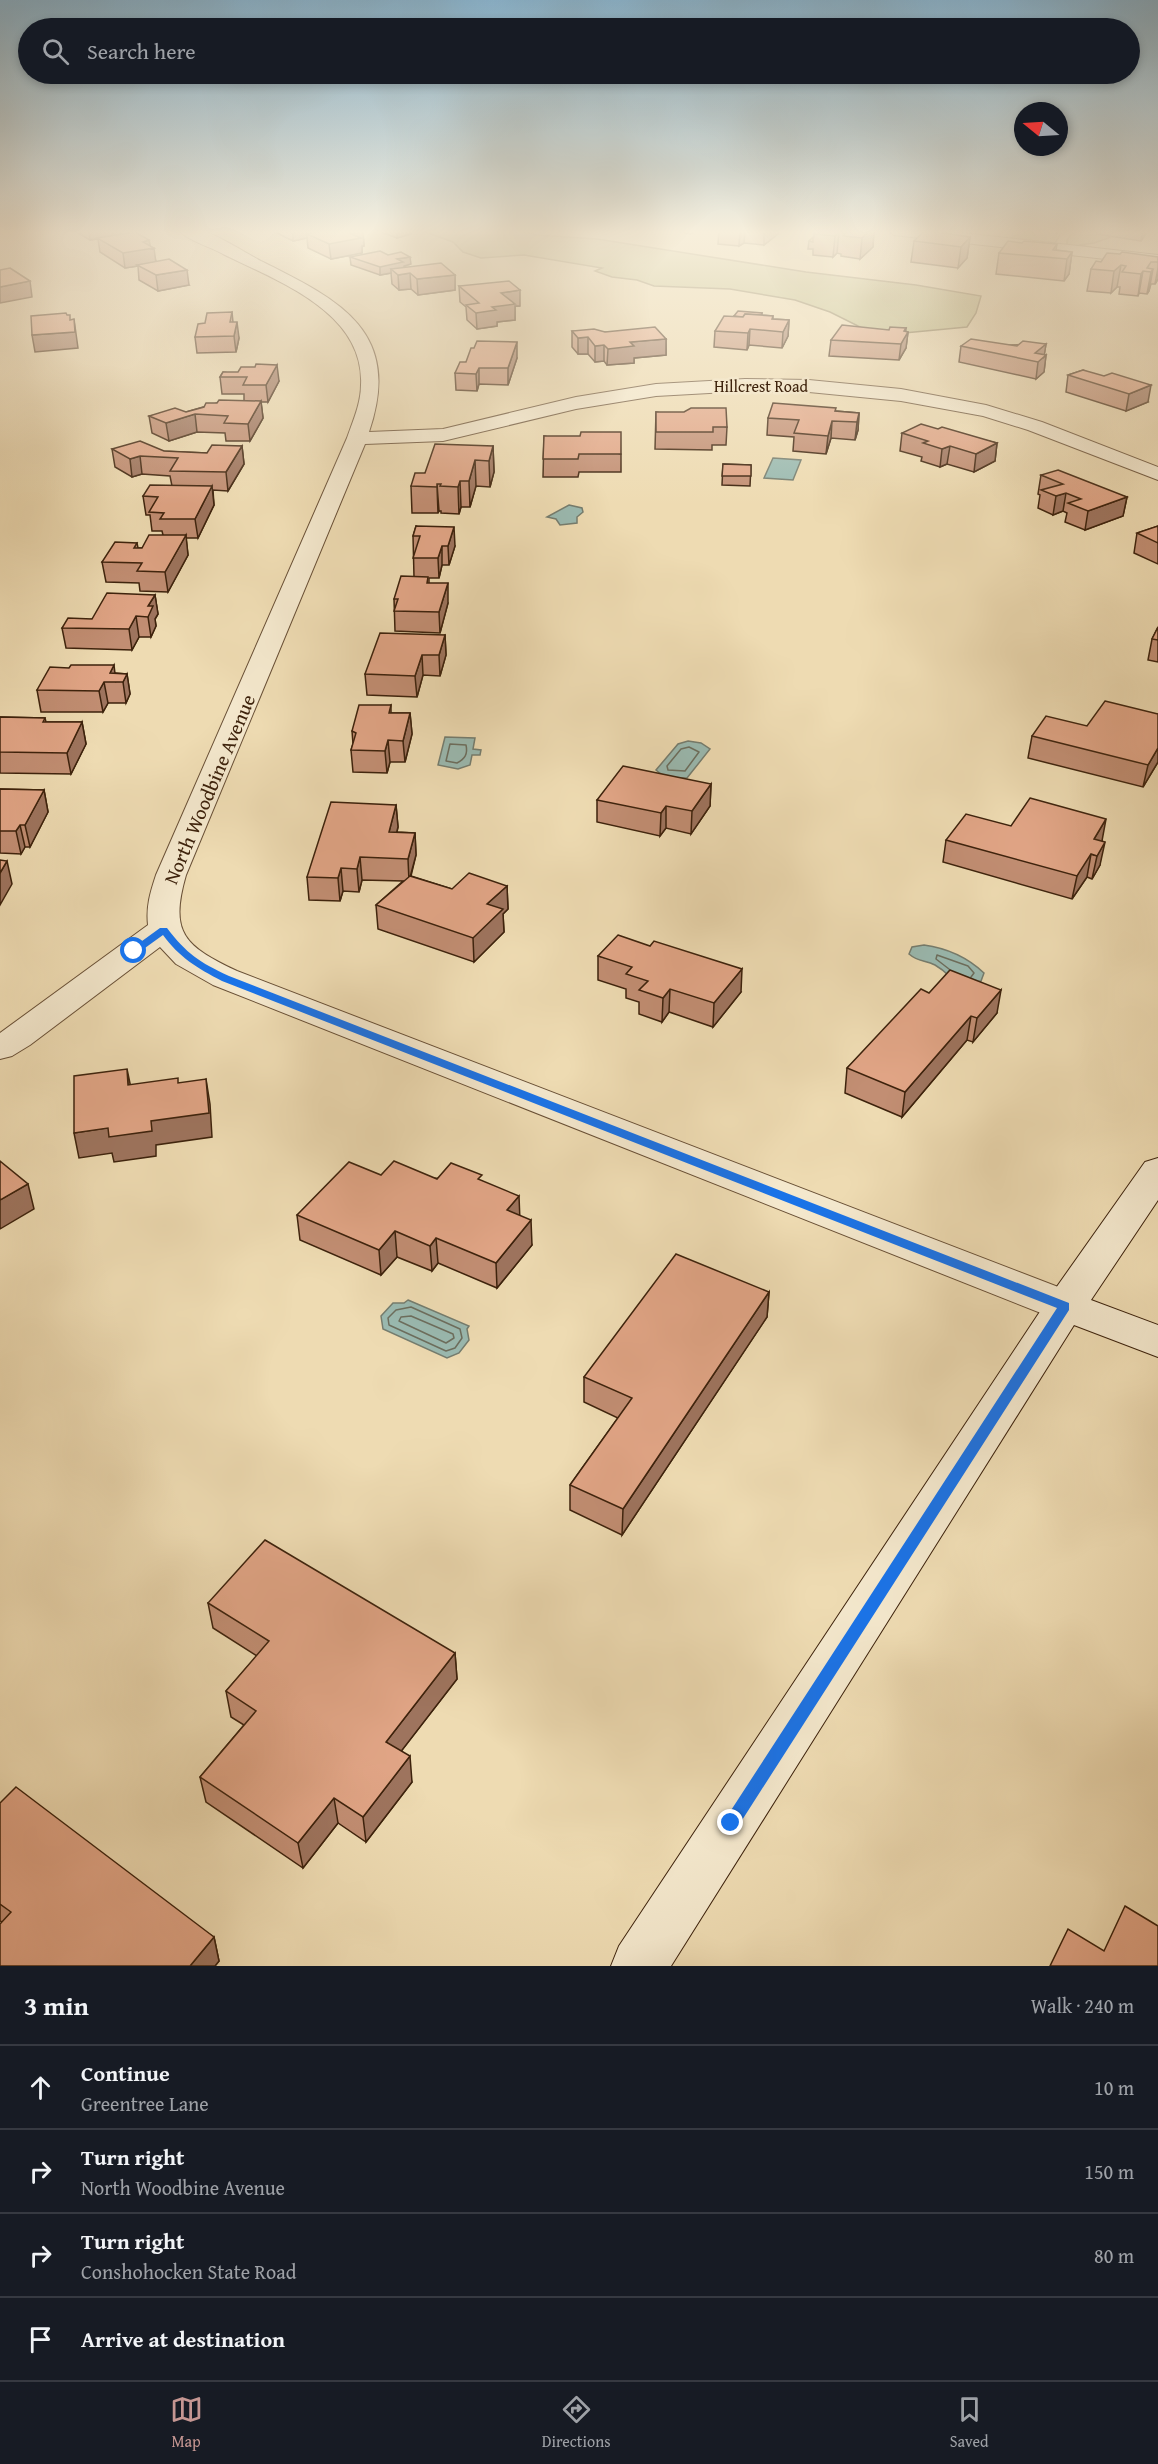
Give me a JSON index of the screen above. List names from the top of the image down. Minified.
{"streets":{"street":["Hillcrest Road","North Woodbine Avenue"]},"crossings":[["Hillcrest Road","North Woodbine Avenue"]],"north":"left","page":{"search":"Search here","heading":["3 min","Walk · 240 m"],"list":[["Continue","Greentree Lane","10 m"],["Turn right","North Woodbine Avenue","150 m"],["Turn right","Conshohocken State Road","80 m"],"Arrive at destination"],"nav":["Map","Directions","Saved"]}}
